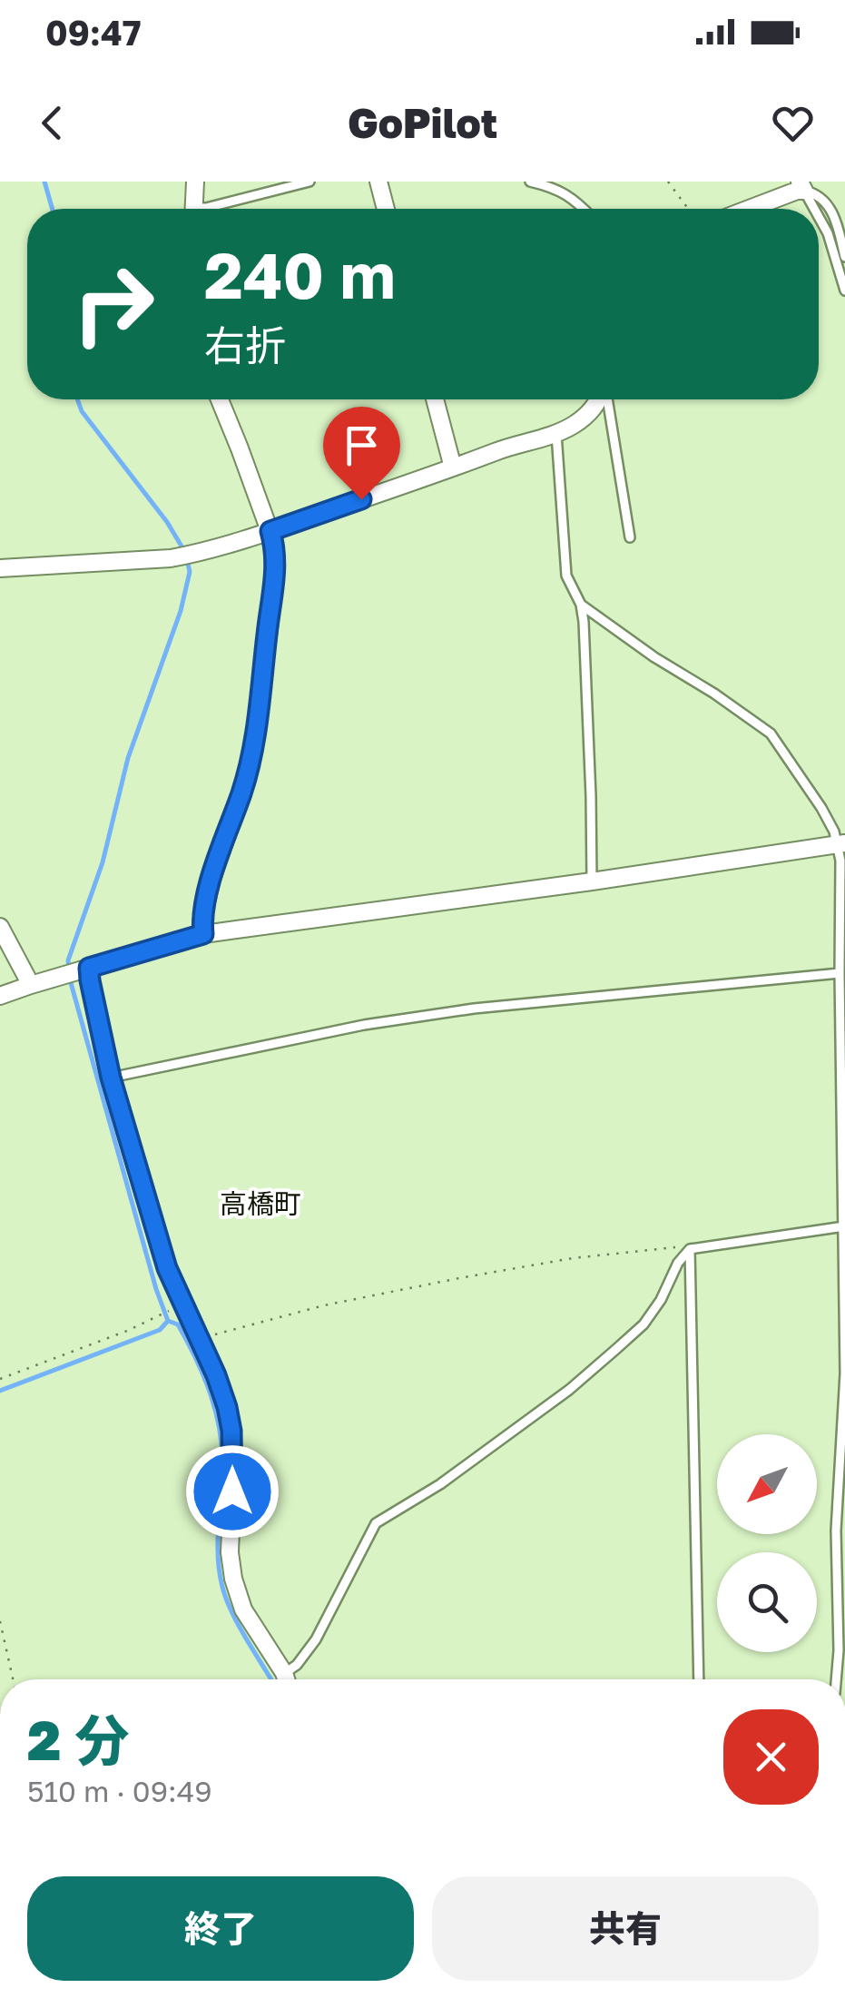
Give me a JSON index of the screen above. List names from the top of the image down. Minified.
{"districts":["高橋町"],"north":"bottom left","page":{"status":"09:47","header":"GoPilot","turn":["240 m","右折"],"heading":["2 分","510 m · 09:49"],"buttons":["終了","共有"]}}
